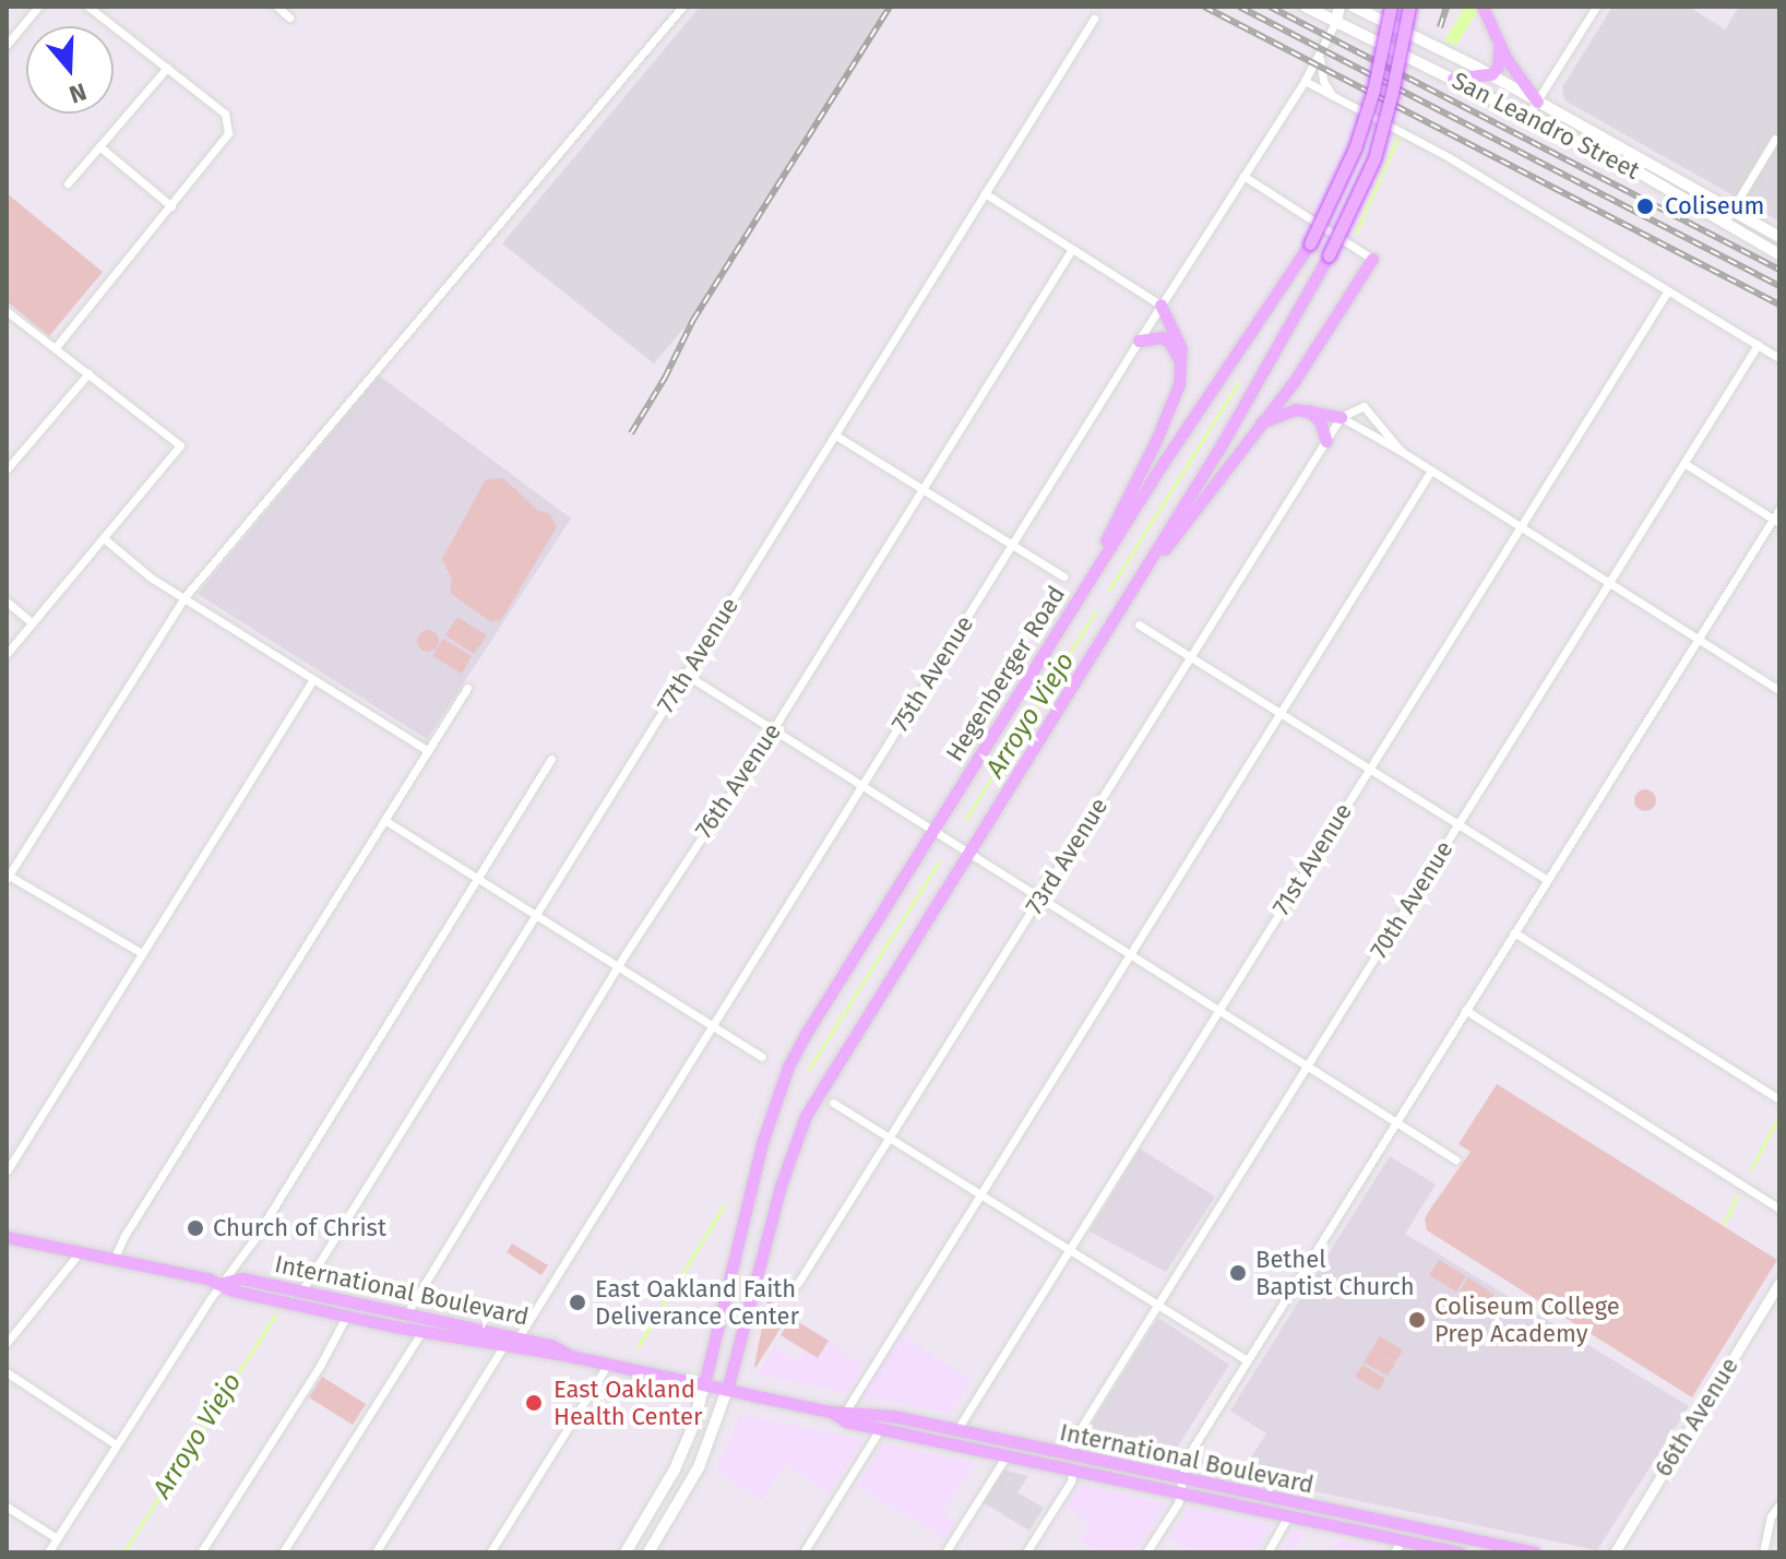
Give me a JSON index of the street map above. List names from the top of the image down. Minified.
{"streets":{"main road":["San Leandro Street","75th Avenue","Hegenberger Road","International Boulevard"],"street":["77th Avenue","76th Avenue","73rd Avenue","71st Avenue","70th Avenue","66th Avenue"]},"crossings":[["San Leandro Street","75th Avenue"],["77th Avenue","International Boulevard"],["75th Avenue","International Boulevard"],["Hegenberger Road","International Boulevard"],["76th Avenue","International Boulevard"],["71st Avenue","International Boulevard"],["70th Avenue","International Boulevard"]],"water":["Arroyo Viejo"],"places":["Coliseum","Church of Christ","Bethel Baptist Church","East Oakland Faith Deliverance Center","Coliseum College Prep Academy","East Oakland Health Center"],"north":"bottom"}
